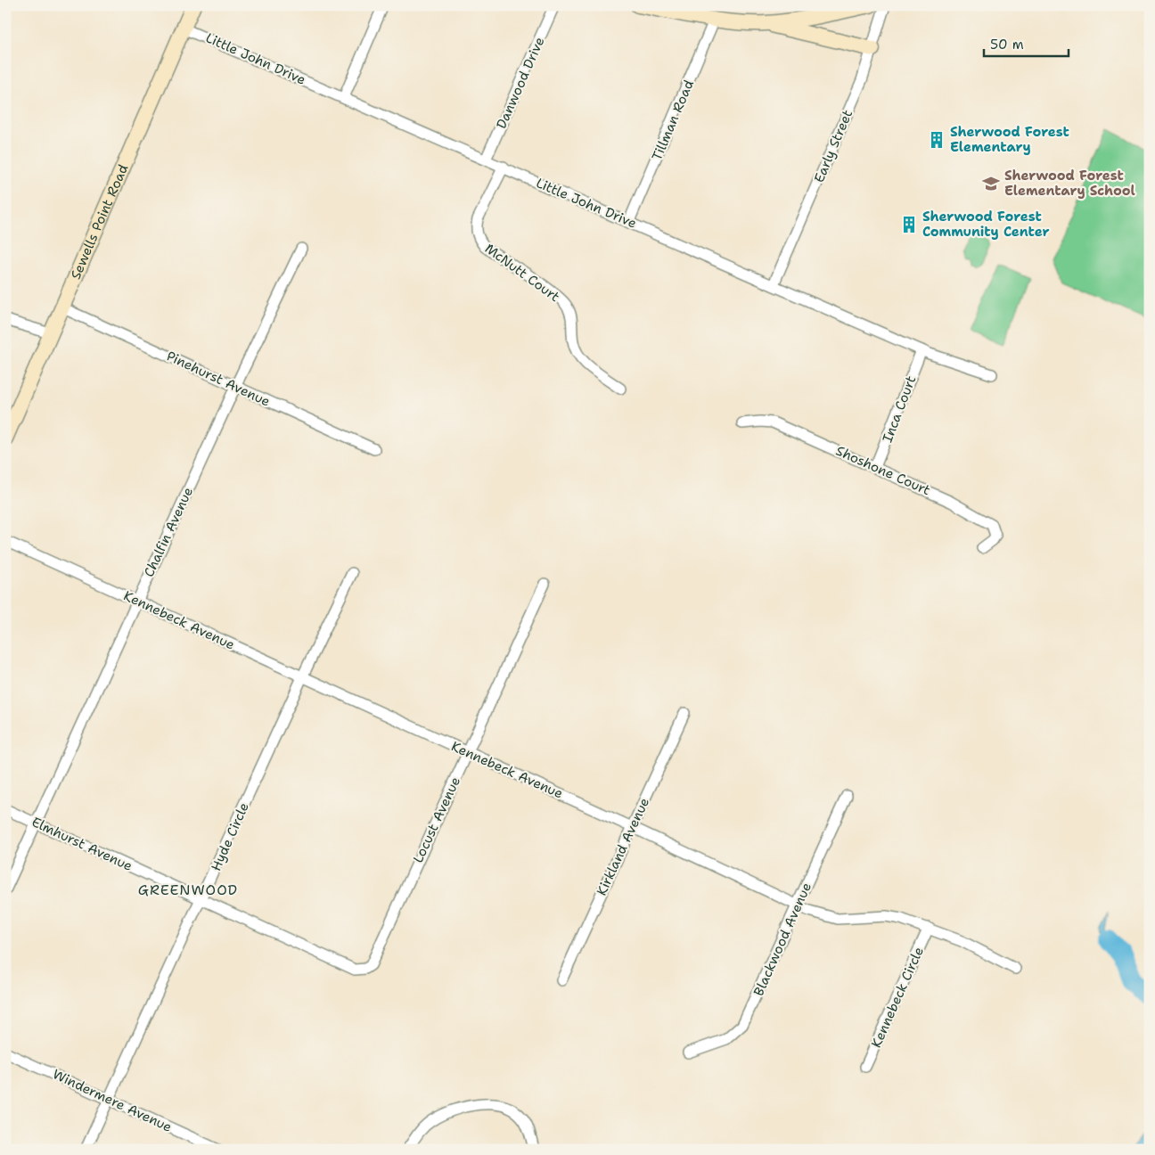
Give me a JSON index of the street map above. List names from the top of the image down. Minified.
{"streets":{"main road":["Sewells Point Road"],"street":["Little John Drive","Danwood Drive","Tillman Road","Early Street","McNutt Court","Pinehurst Avenue","Inca Court","Shoshone Court","Chalfin Avenue","Kennebeck Avenue","Locust Avenue","Hyde Circle","Elmhurst Avenue","Kirkland Avenue","Blackwood Avenue","Kennebeck Circle","Windermere Avenue"]},"crossings":[["Little John Drive","Danwood Drive"],["Little John Drive","Tillman Road"],["Little John Drive","Early Street"],["Little John Drive","Sewells Point Road"],["Little John Drive","McNutt Court"],["Little John Drive","Inca Court"],["Sewells Point Road","Pinehurst Avenue"],["Pinehurst Avenue","Chalfin Avenue"],["Inca Court","Shoshone Court"],["Chalfin Avenue","Kennebeck Avenue"],["Chalfin Avenue","Elmhurst Avenue"],["Kennebeck Avenue","Locust Avenue"],["Kennebeck Avenue","Hyde Circle"],["Kennebeck Avenue","Kirkland Avenue"],["Kennebeck Avenue","Blackwood Avenue"],["Kennebeck Avenue","Kennebeck Circle"],["Locust Avenue","Elmhurst Avenue"],["Hyde Circle","Elmhurst Avenue"],["Hyde Circle","Windermere Avenue"]],"districts":["GREENWOOD"],"places":{"building":["Sherwood Forest Elementary","Sherwood Forest Community Center"],"school or university":["Sherwood Forest Elementary School"]},"scale_bar":"50 m"}
